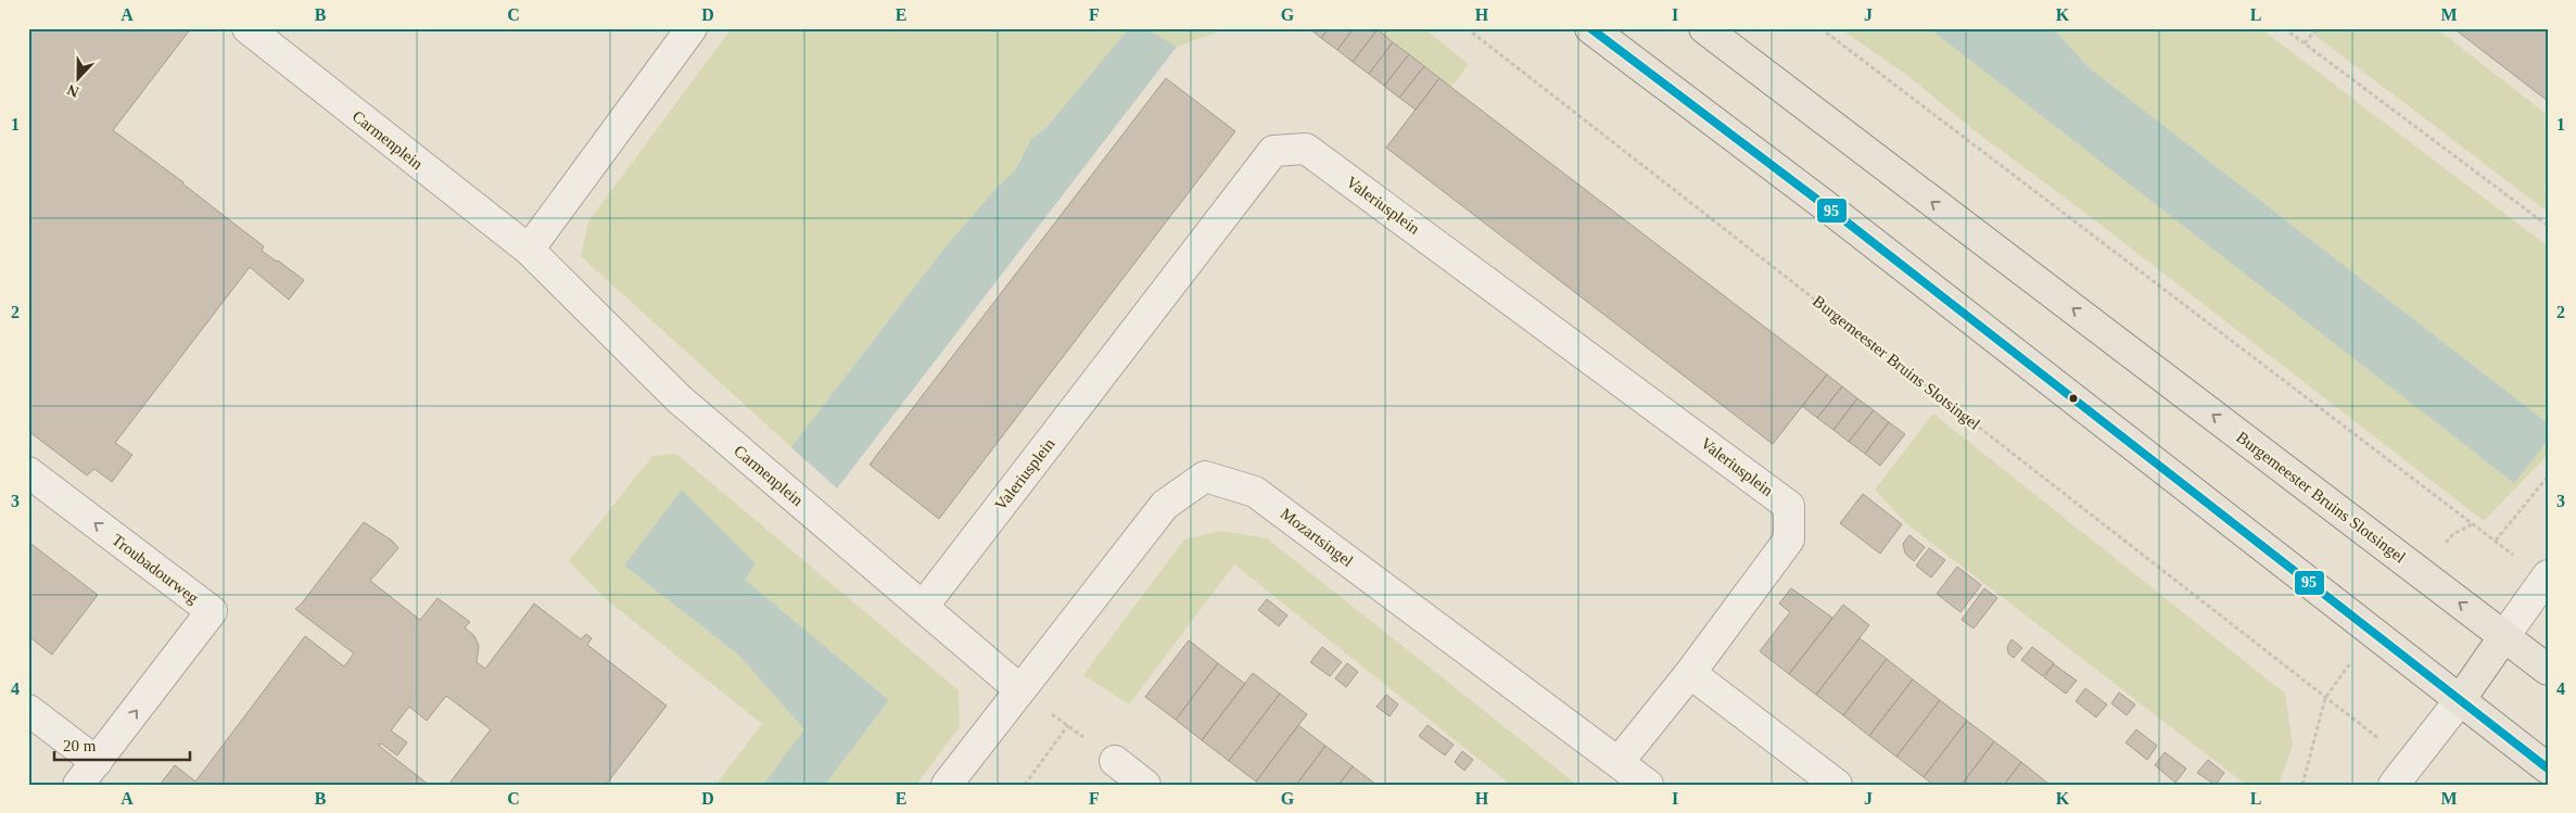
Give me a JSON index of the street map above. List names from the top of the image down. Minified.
{"streets":{"main road":["Burgemeester Bruins Slotsingel"],"street":["Carmenplein","Valeriusplein","Mozartsingel","Troubadourweg"]},"crossings":[["Carmenplein","Valeriusplein"],["Carmenplein","Mozartsingel"],["Valeriusplein","Mozartsingel"]],"lines":["transit line 95"],"scale_bar":"20 m","north":"bottom","grid":{"columns":["A","B","C","D","E","F","G","H","I","J","K","L","M"],"rows":["1","2","3","4"]}}
